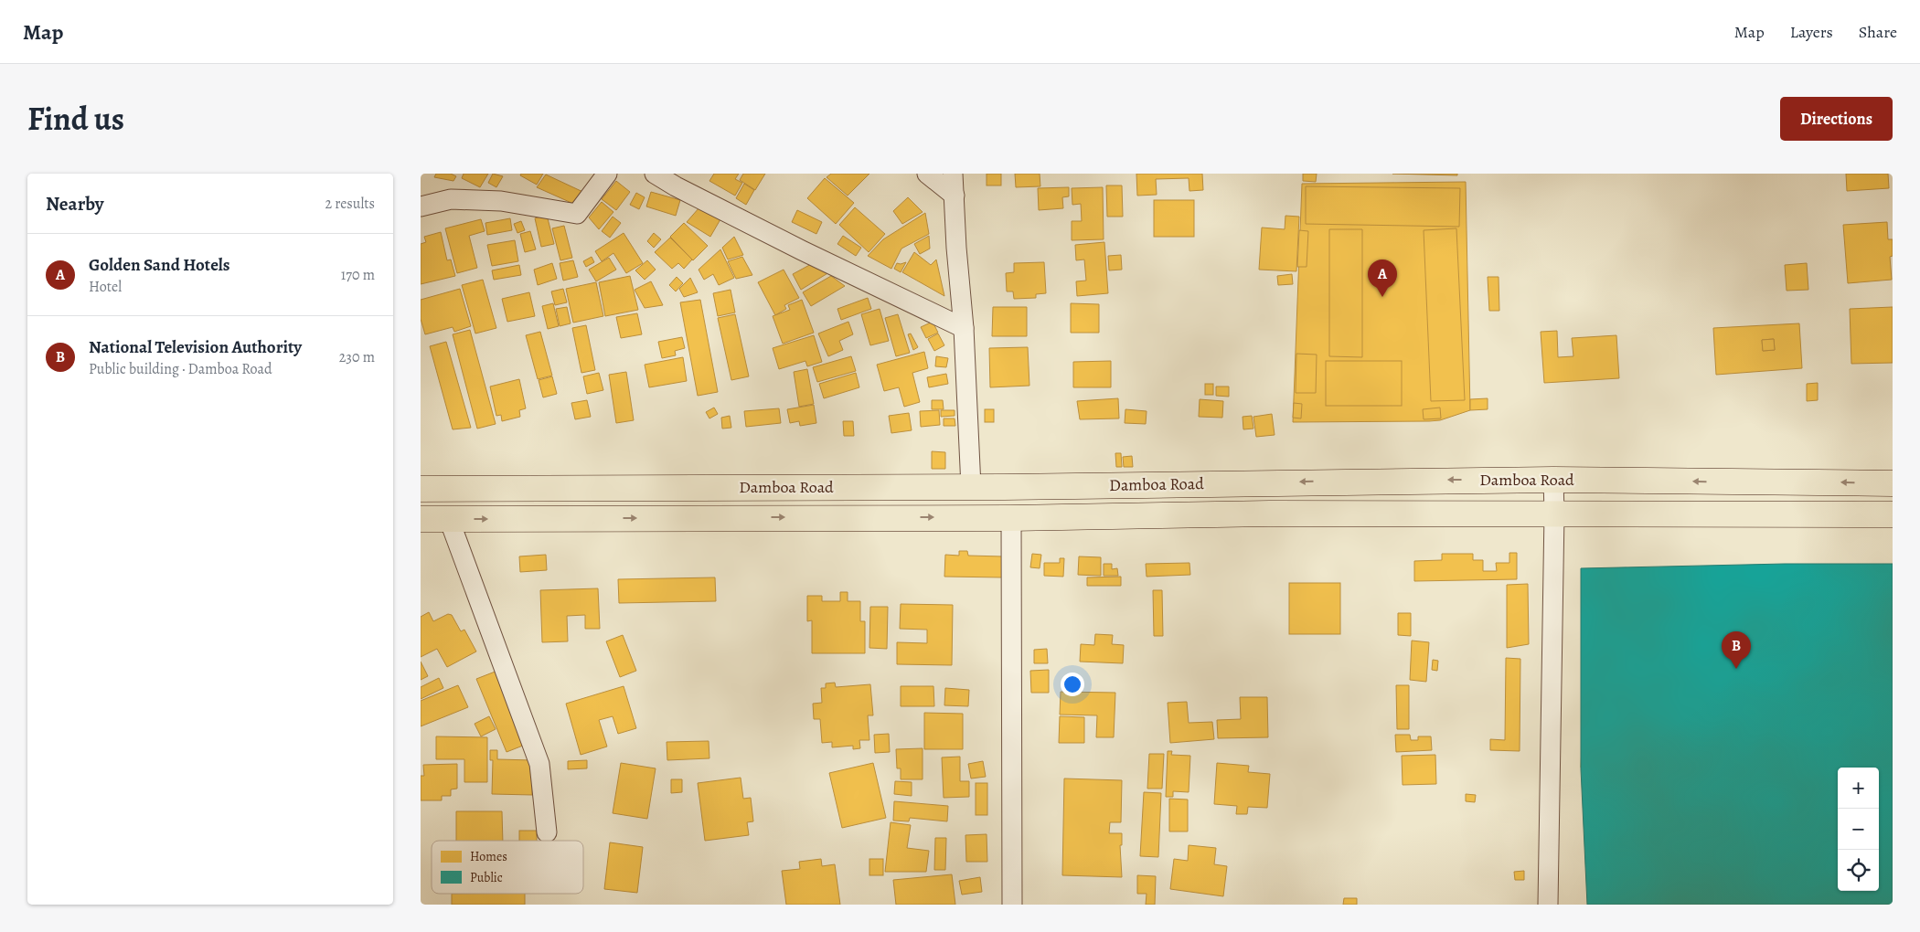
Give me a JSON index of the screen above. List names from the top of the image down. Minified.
{"streets":{"main road":["Damboa Road"]},"legend":["Homes","Public"],"page":{"header":"Map","nav":["Map","Layers","Share"],"title":"Find us","buttons":"Directions","heading":["Nearby","2 results"],"list":[{"mark":"A","name":"Golden Sand Hotels","note":"Hotel","value":"170 m"},{"mark":"B","name":"National Television Authority","note":"Public building · Damboa Road","value":"230 m"}],"pins":["A","B"],"map_buttons":["+","−"]}}
